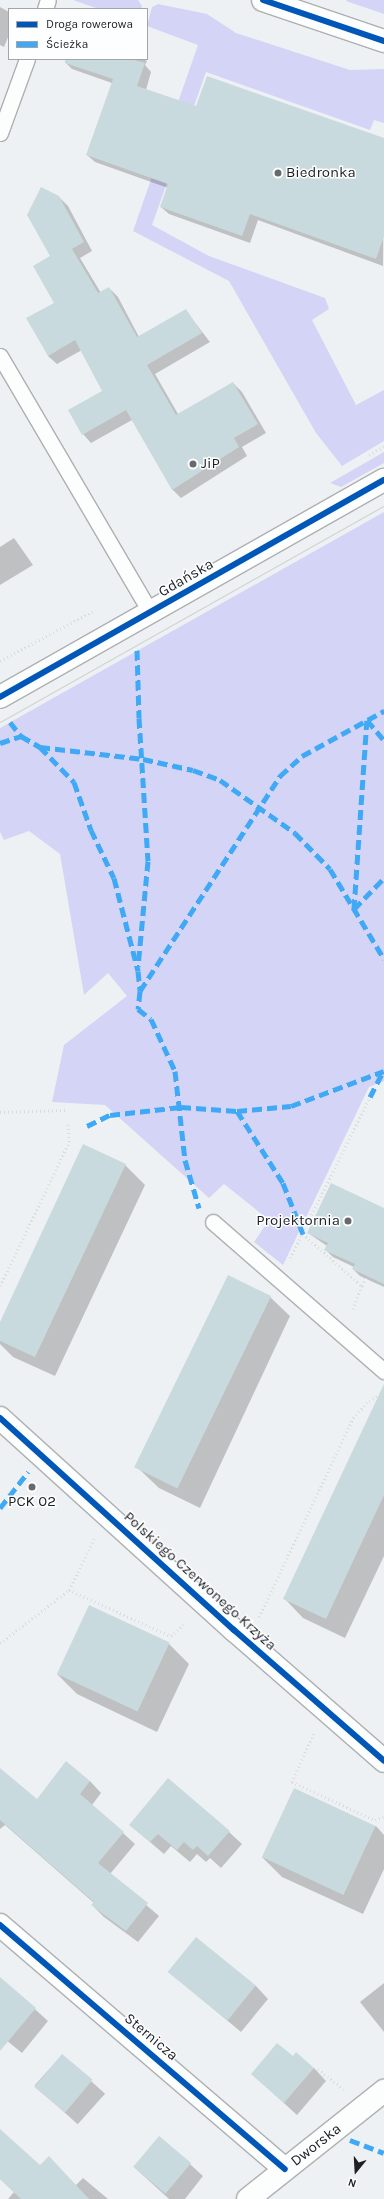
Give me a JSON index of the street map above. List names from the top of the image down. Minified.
{"streets":{"street":["Gdańska","Polskiego Czerwonego Krzyża","Sternicza","Dworska"]},"crossings":[["Sternicza","Dworska"]],"places":["Biedronka","JiP","Projektornia","PCK 02"],"legend":["Droga rowerowa","Ścieżka"],"north":"bottom"}
